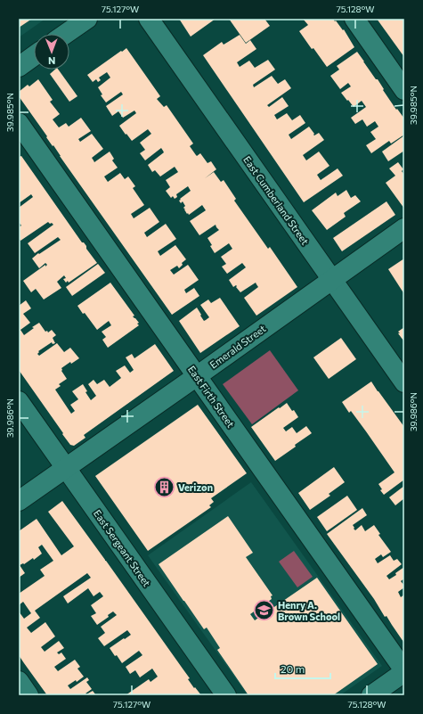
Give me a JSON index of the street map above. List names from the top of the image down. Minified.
{"streets":{"street":["East Cumberland Street","Emerald Street","East Firth Street","East Sergeant Street"]},"crossings":[["East Cumberland Street","Emerald Street"],["Emerald Street","East Firth Street"],["Emerald Street","East Sergeant Street"]],"places":{"building":["Verizon"],"school or university":["Henry A. Brown School"]},"scale_bar":"20 m","north":"bottom","coordinates":["75.127°W","75.128°W","39.985°N","39.986°N"]}
